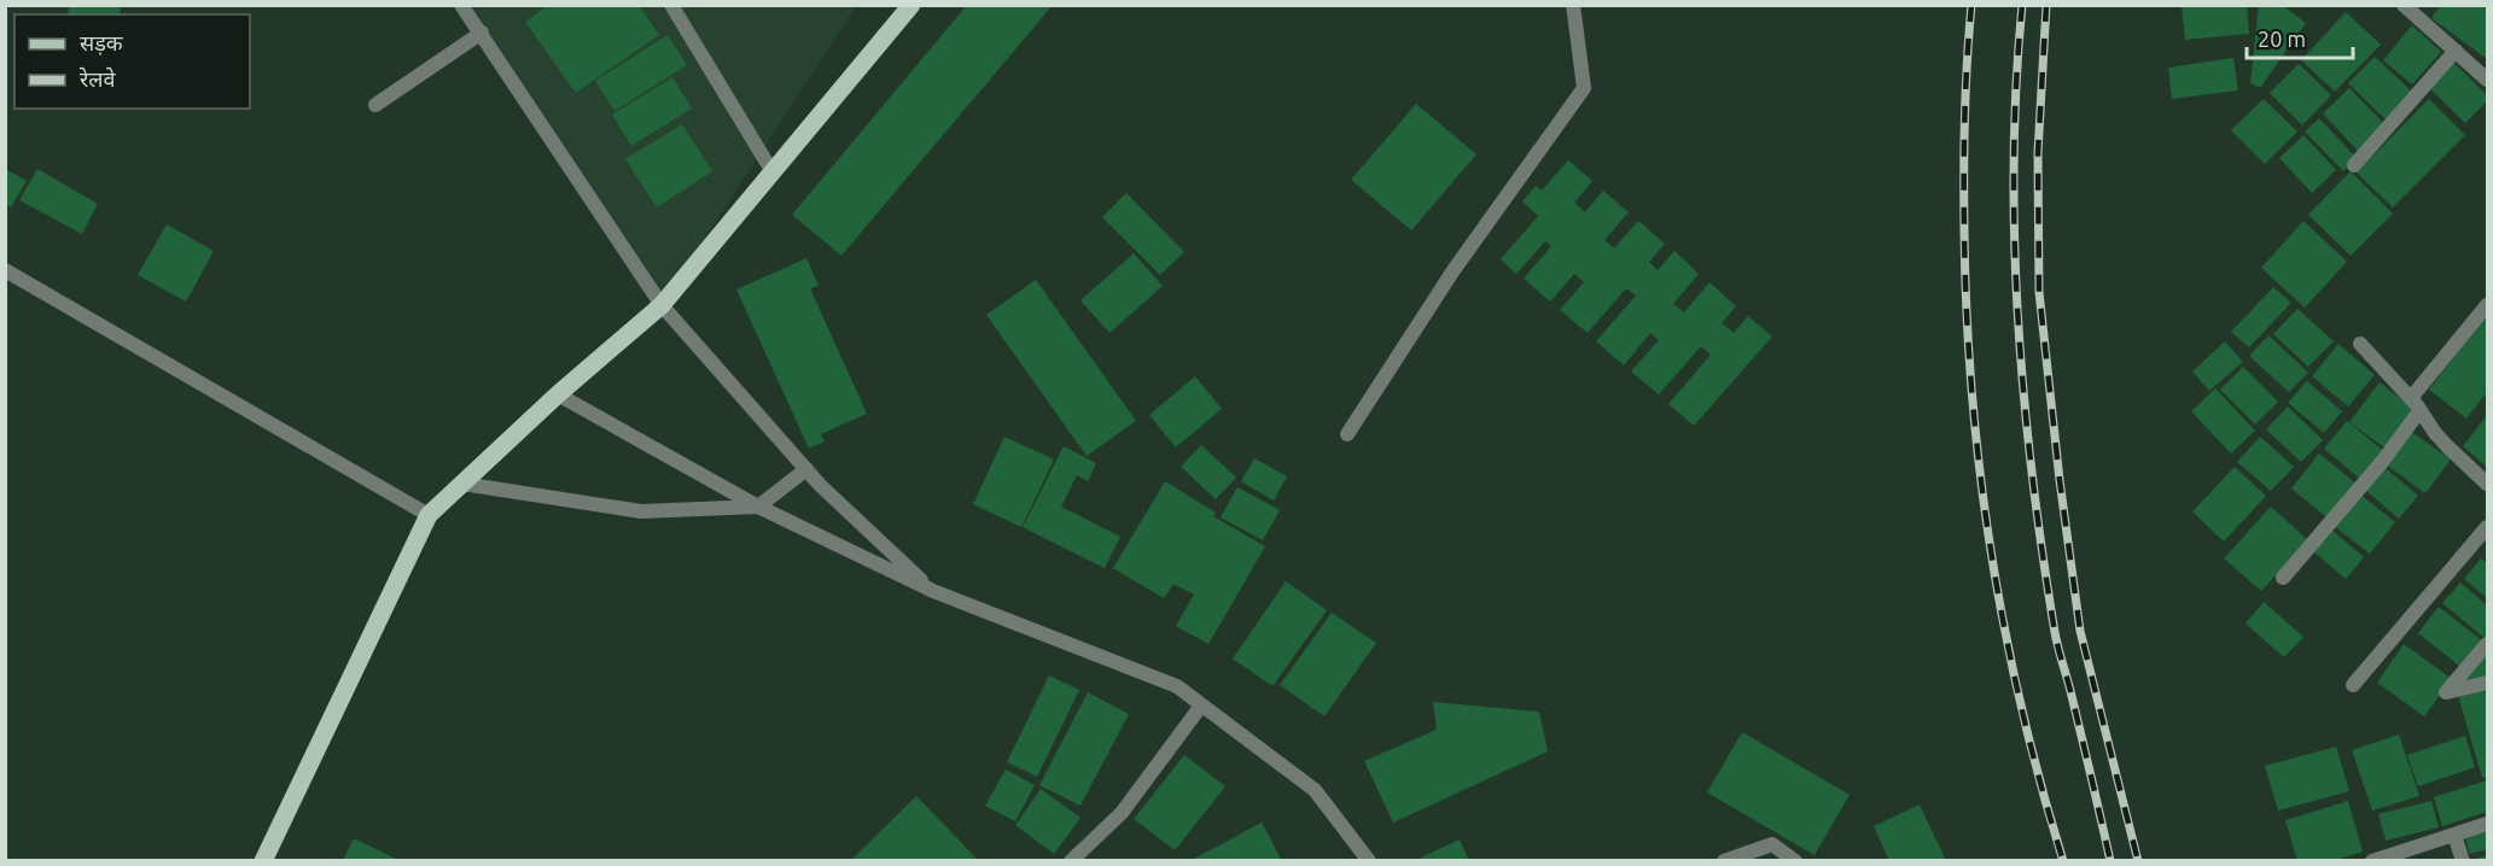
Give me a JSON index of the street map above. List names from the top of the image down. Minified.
{"legend":["सड़क","रेलवे"],"scale_bar":"20 m"}
